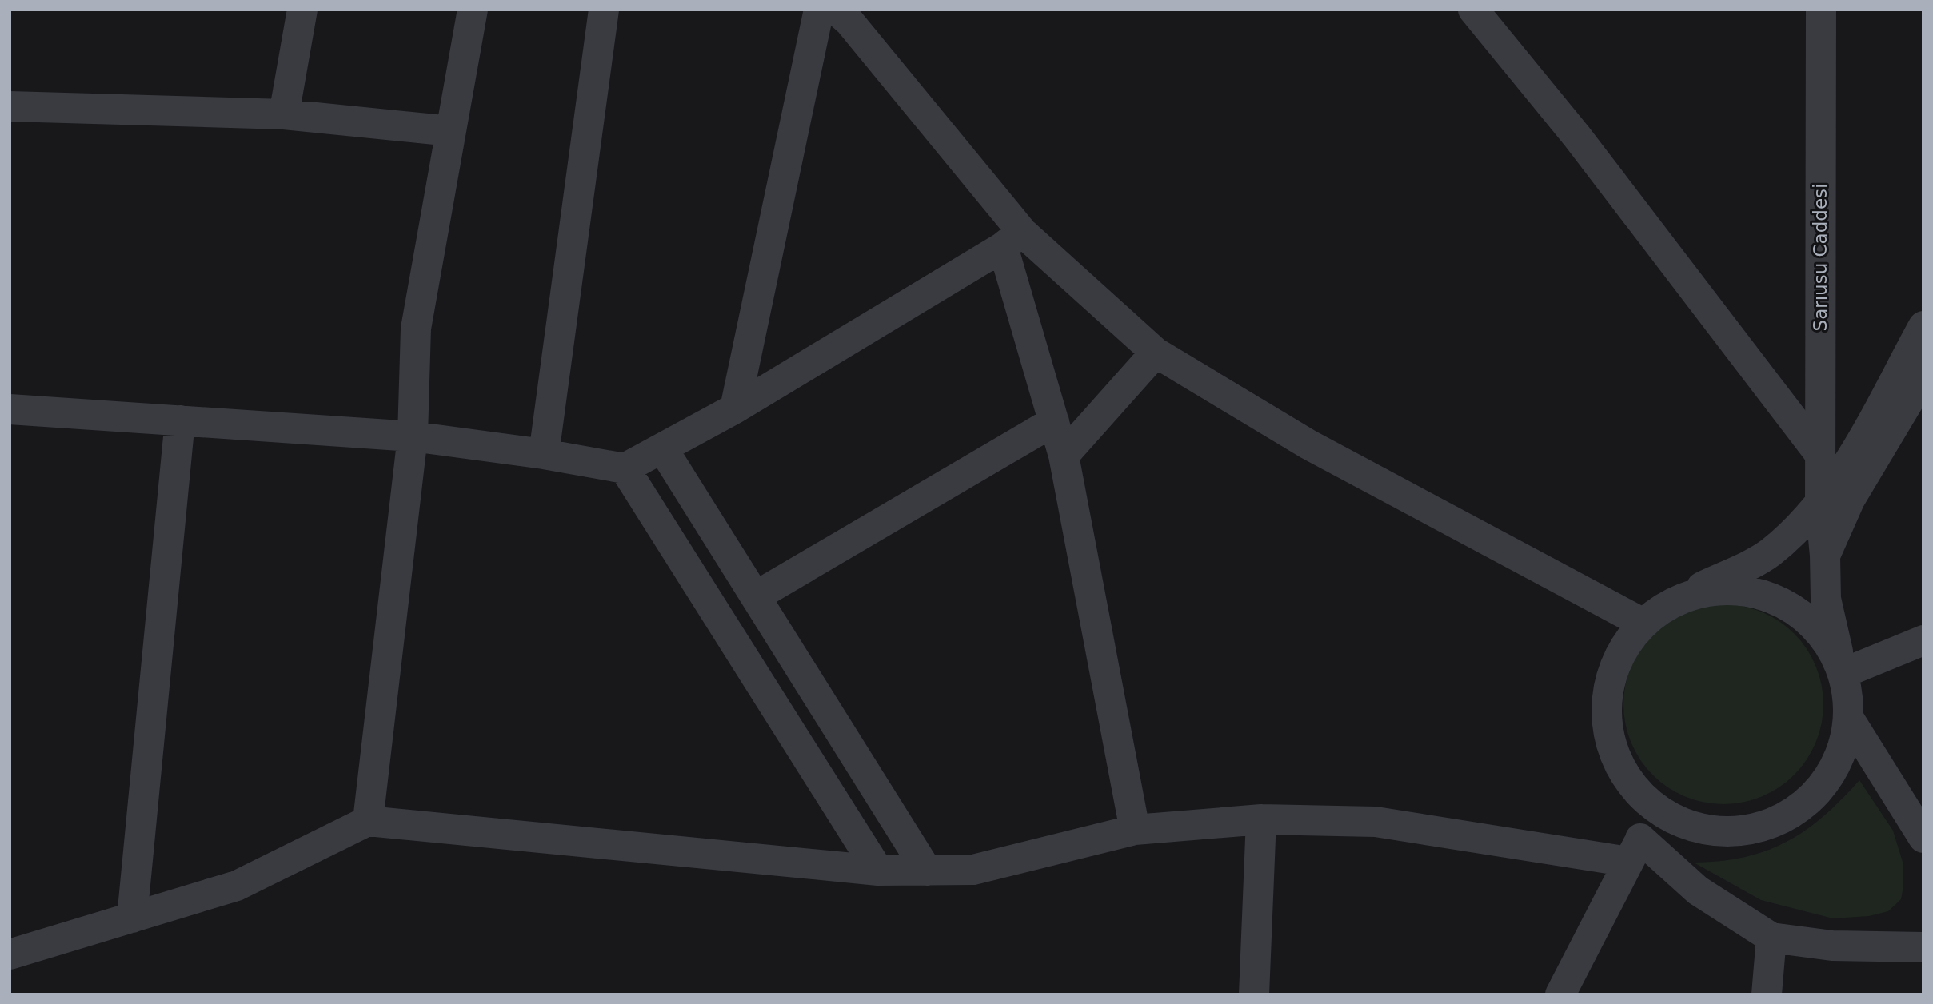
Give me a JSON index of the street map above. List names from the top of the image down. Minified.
{"streets":{"street":["Sarıusu Caddesi"]}}
